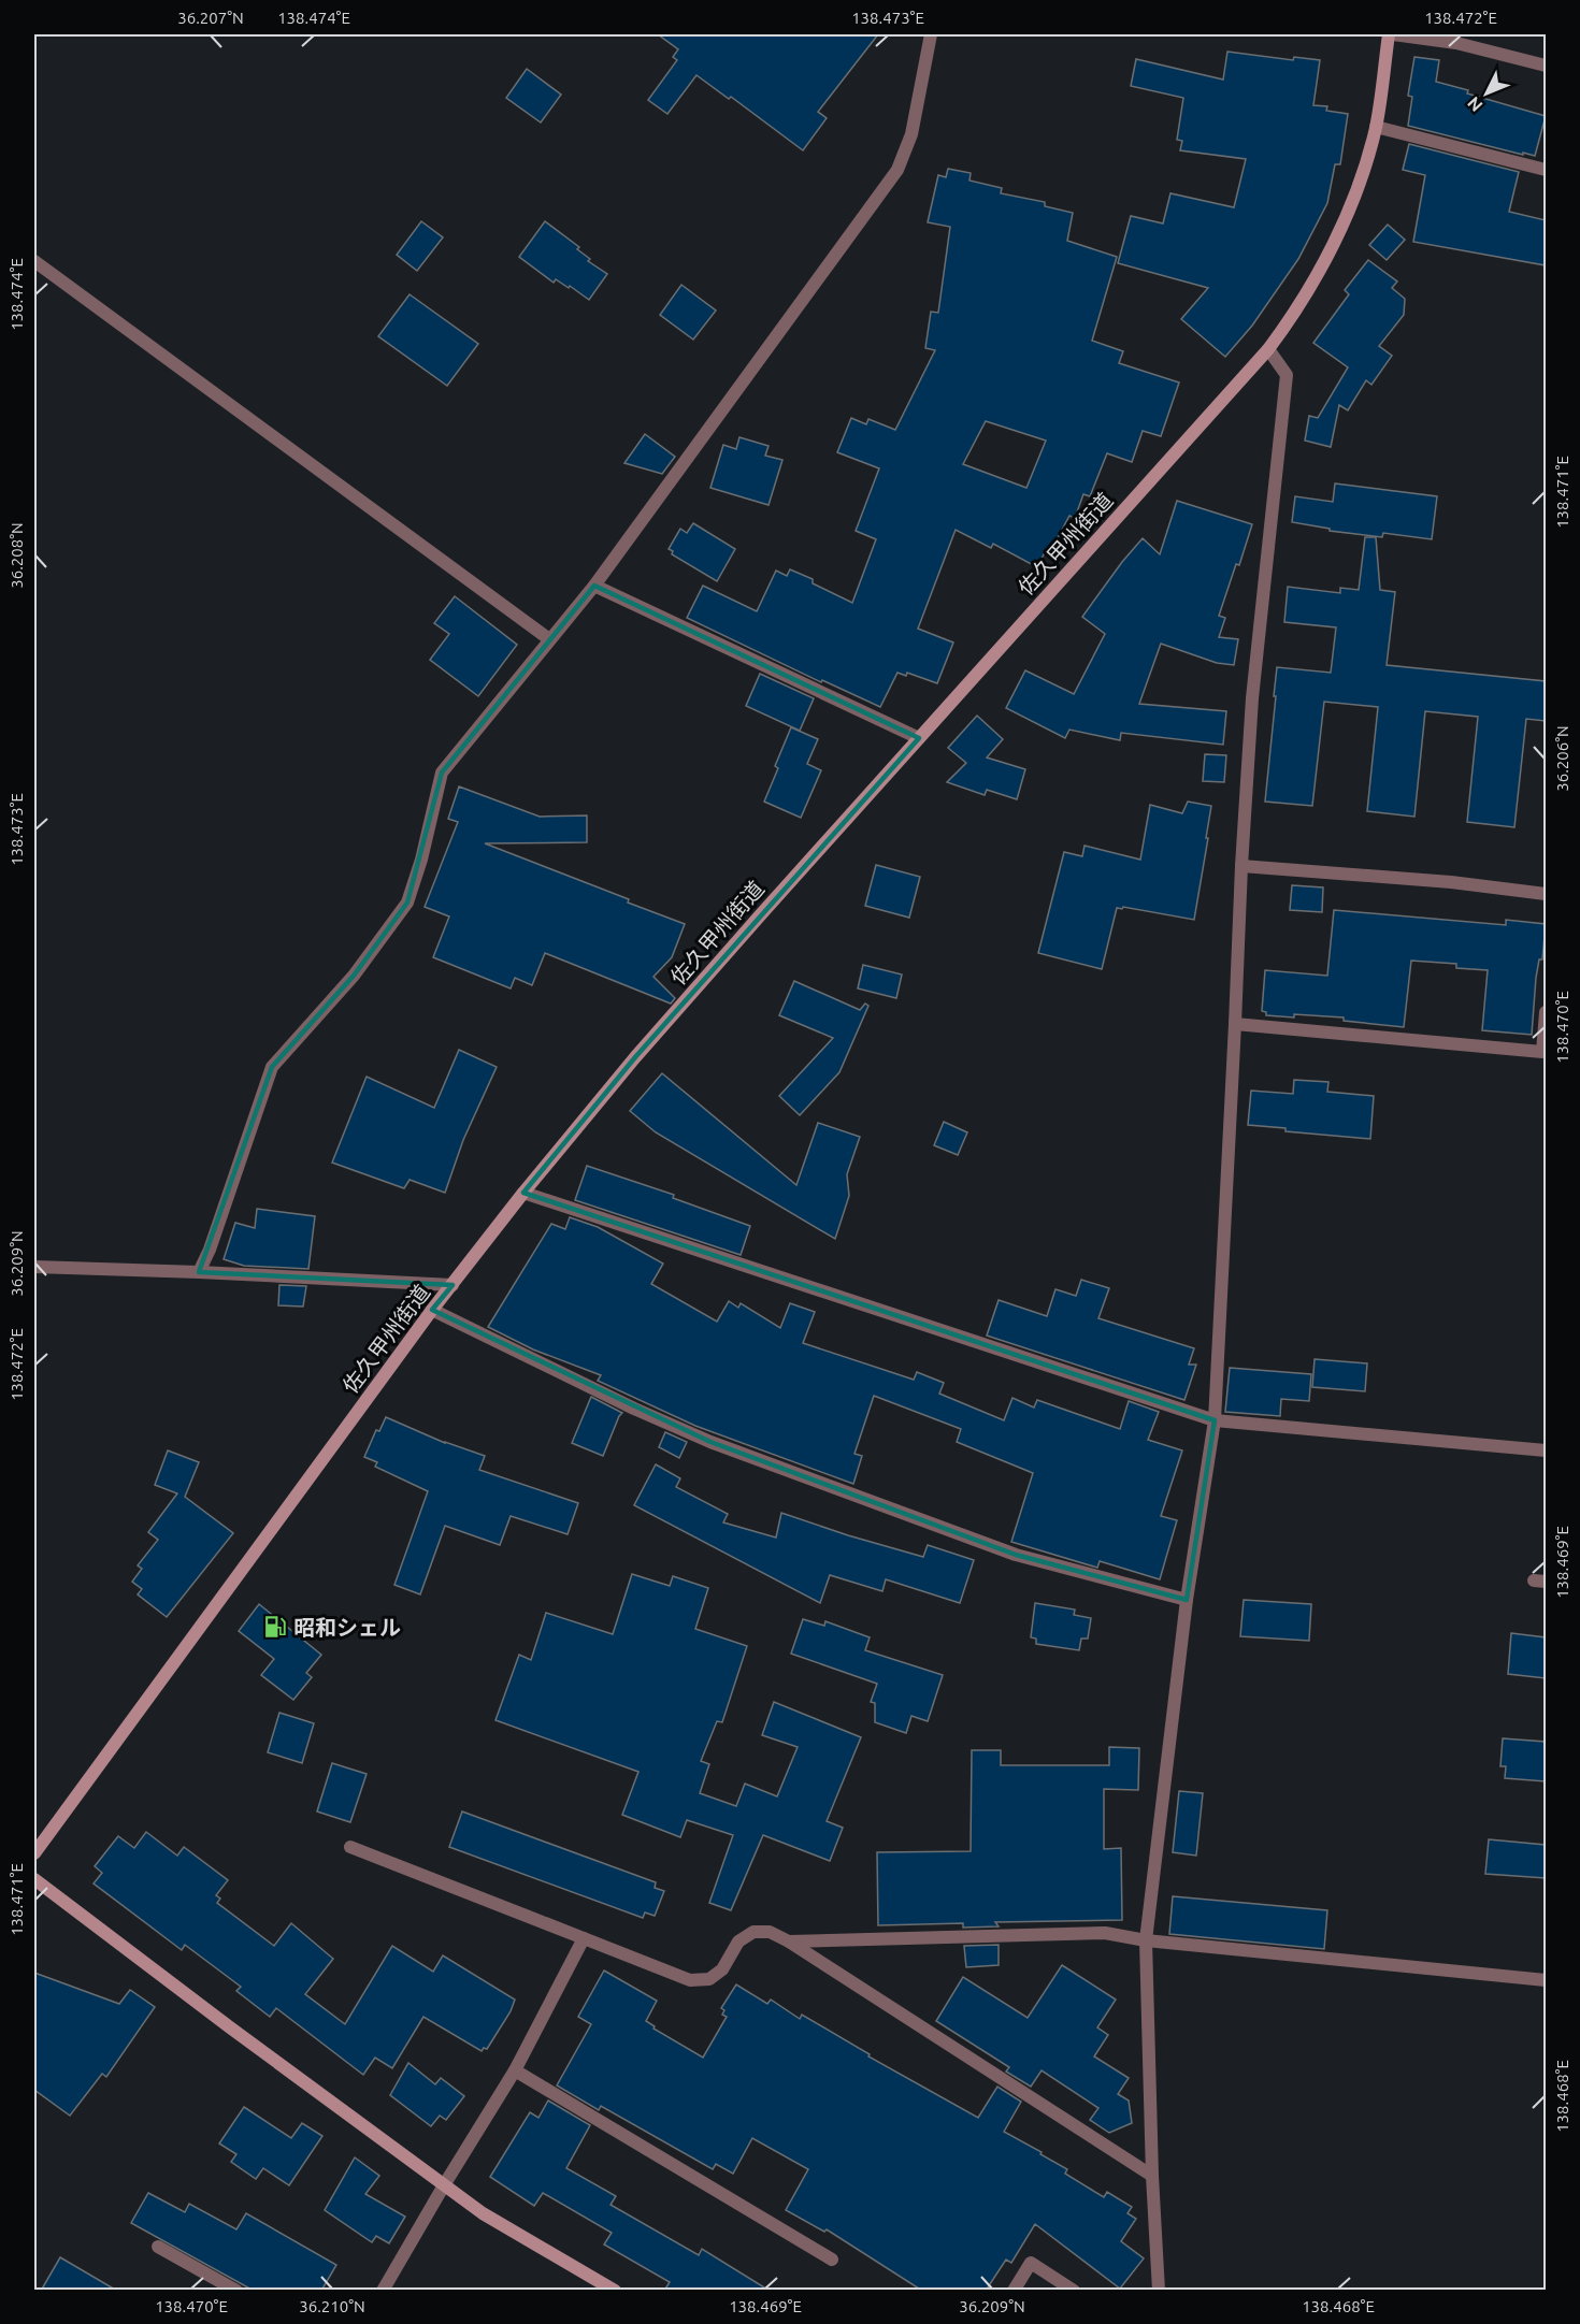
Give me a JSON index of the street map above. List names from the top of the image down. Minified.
{"streets":{"street":["佐久甲州街道"]},"places":{"fuel station":["昭和シェル"]},"north":"bottom left","coordinates":["36.207°N","138.474°E","138.473°E","138.472°E","138.471°E","36.208°N","36.206°N","138.470°E","36.209°N","138.469°E","138.468°E","36.210°N"]}
